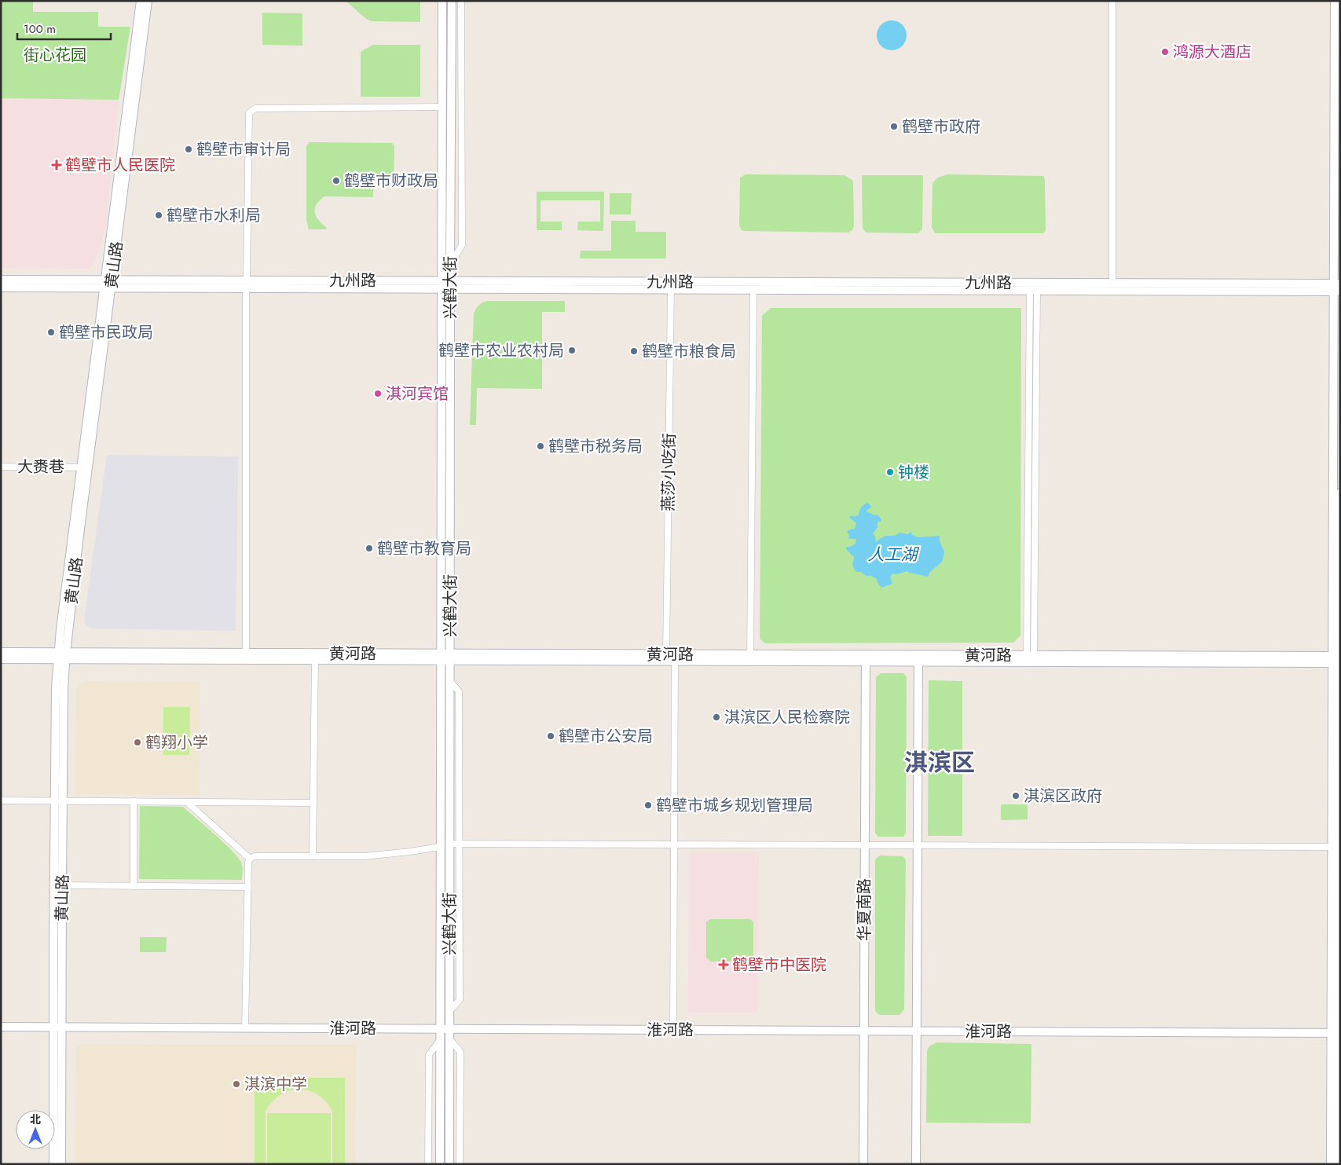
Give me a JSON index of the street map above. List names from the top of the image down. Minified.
{"streets":{"street":["黄山路","九州路","兴鹤大街","大赉巷","燕莎小吃街","黄河路","华夏南路","淮河路"]},"crossings":[["黄山路","九州路"],["黄山路","大赉巷"],["黄山路","黄河路"],["黄山路","淮河路"],["九州路","兴鹤大街"],["九州路","燕莎小吃街"],["兴鹤大街","黄河路"],["兴鹤大街","淮河路"],["燕莎小吃街","黄河路"],["黄河路","华夏南路"],["华夏南路","淮河路"]],"districts":["淇滨区"],"water":["人工湖"],"parks":["街心花园"],"places":{"other":["鸿源大酒店","鹤壁市政府","鹤壁市审计局","鹤壁市财政局","鹤壁市水利局","鹤壁市民政局","鹤壁市农业农村局","鹤壁市粮食局","淇河宾馆","鹤壁市税务局","钟楼","鹤壁市教育局","淇滨区人民检察院","鹤壁市公安局","鹤翔小学","淇滨区政府","鹤壁市城乡规划管理局","淇滨中学"],"health":["鹤壁市人民医院","鹤壁市中医院"]},"scale_bar":"100 m","north":"top"}
